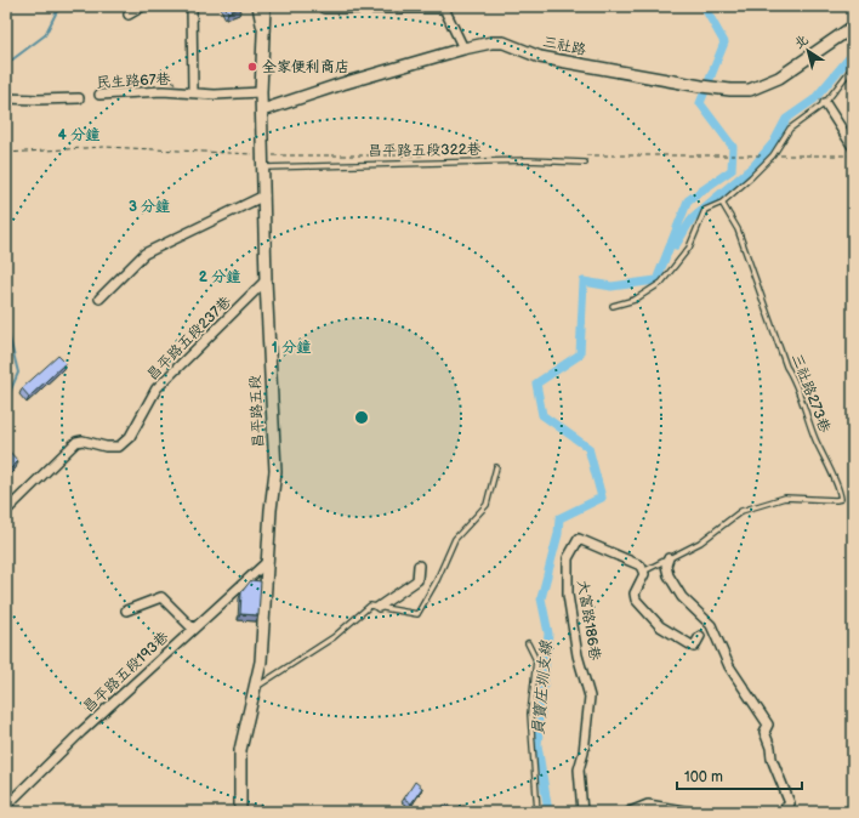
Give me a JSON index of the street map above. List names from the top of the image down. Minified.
{"streets":{"street":["三社路","民生路67巷","昌平路五段237巷","昌平路五段","大富路186巷","昌平路五段193巷"],"lane":["昌平路五段322巷","三社路273巷"]},"crossings":[["三社路","昌平路五段"],["民生路67巷","昌平路五段"],["昌平路五段322巷","昌平路五段"],["昌平路五段237巷","昌平路五段"],["昌平路五段","昌平路五段193巷"]],"water":["員寶庄圳支線"],"places":["全家便利商店"],"scale_bar":"100 m","north":"top left","rings":["4 分鐘","3 分鐘","2 分鐘","1 分鐘"]}
